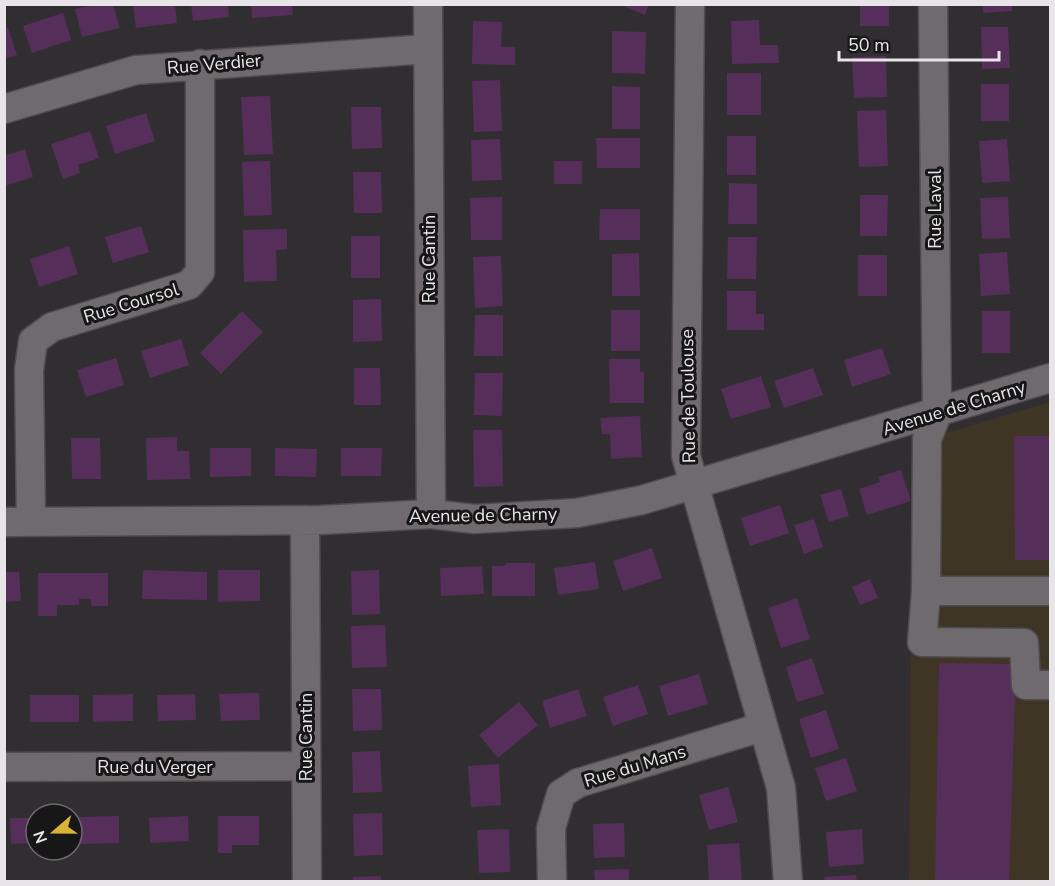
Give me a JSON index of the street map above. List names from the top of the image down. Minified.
{"streets":{"street":["Rue Verdier","Rue Laval","Rue Cantin","Rue Coursol","Rue de Toulouse","Avenue de Charny","Rue du Mans","Rue du Verger"]},"crossings":[["Rue Verdier","Rue Cantin"],["Rue Verdier","Rue Coursol"],["Rue Laval","Avenue de Charny"],["Rue Cantin","Avenue de Charny"],["Rue Cantin","Rue du Verger"],["Rue Coursol","Avenue de Charny"],["Rue de Toulouse","Avenue de Charny"],["Rue de Toulouse","Rue du Mans"]],"scale_bar":"50 m","north":"left"}
